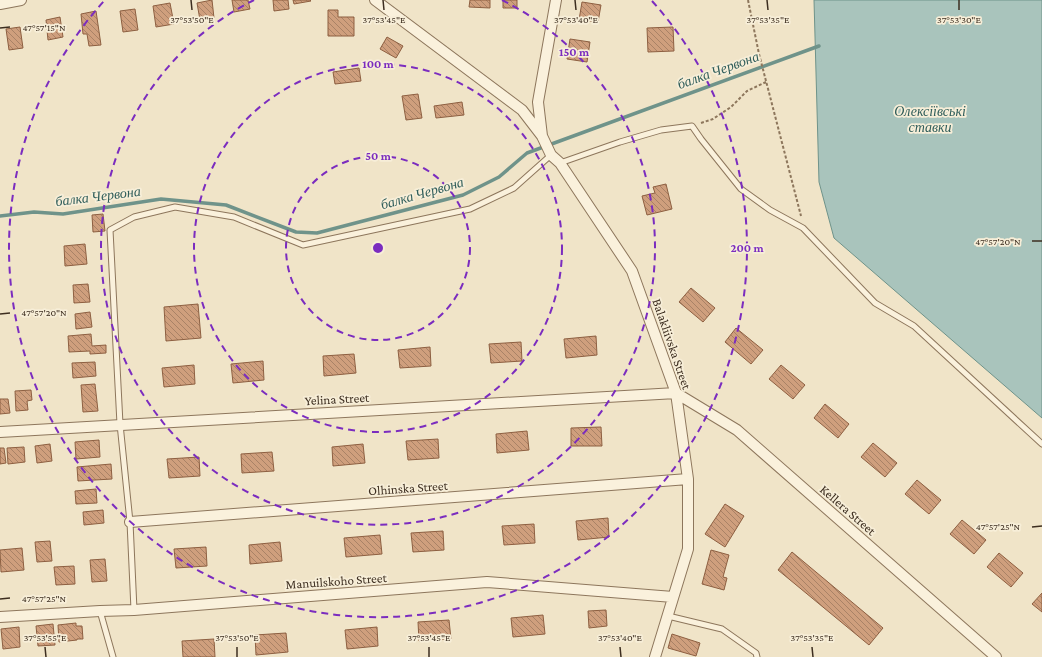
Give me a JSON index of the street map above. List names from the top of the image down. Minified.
{"streets":{"street":["Balakliivska Street","Yelina Street","Olhinska Street","Kellera Street","Manuilskoho Street"]},"crossings":[["Balakliivska Street","Yelina Street"],["Balakliivska Street","Olhinska Street"],["Balakliivska Street","Kellera Street"],["Balakliivska Street","Manuilskoho Street"],["Yelina Street","Kellera Street"]],"water":["балка Червона","Олексіївські ставки"],"coordinates":["37°53'50\"E","37°53'45\"E","37°53'40\"E","37°53'35\"E","37°53'30\"E","47°57'15\"N","47°57'20\"N","47°57'25\"N","37°53'55\"E"],"rings":["150 m","100 m","50 m","200 m"]}
